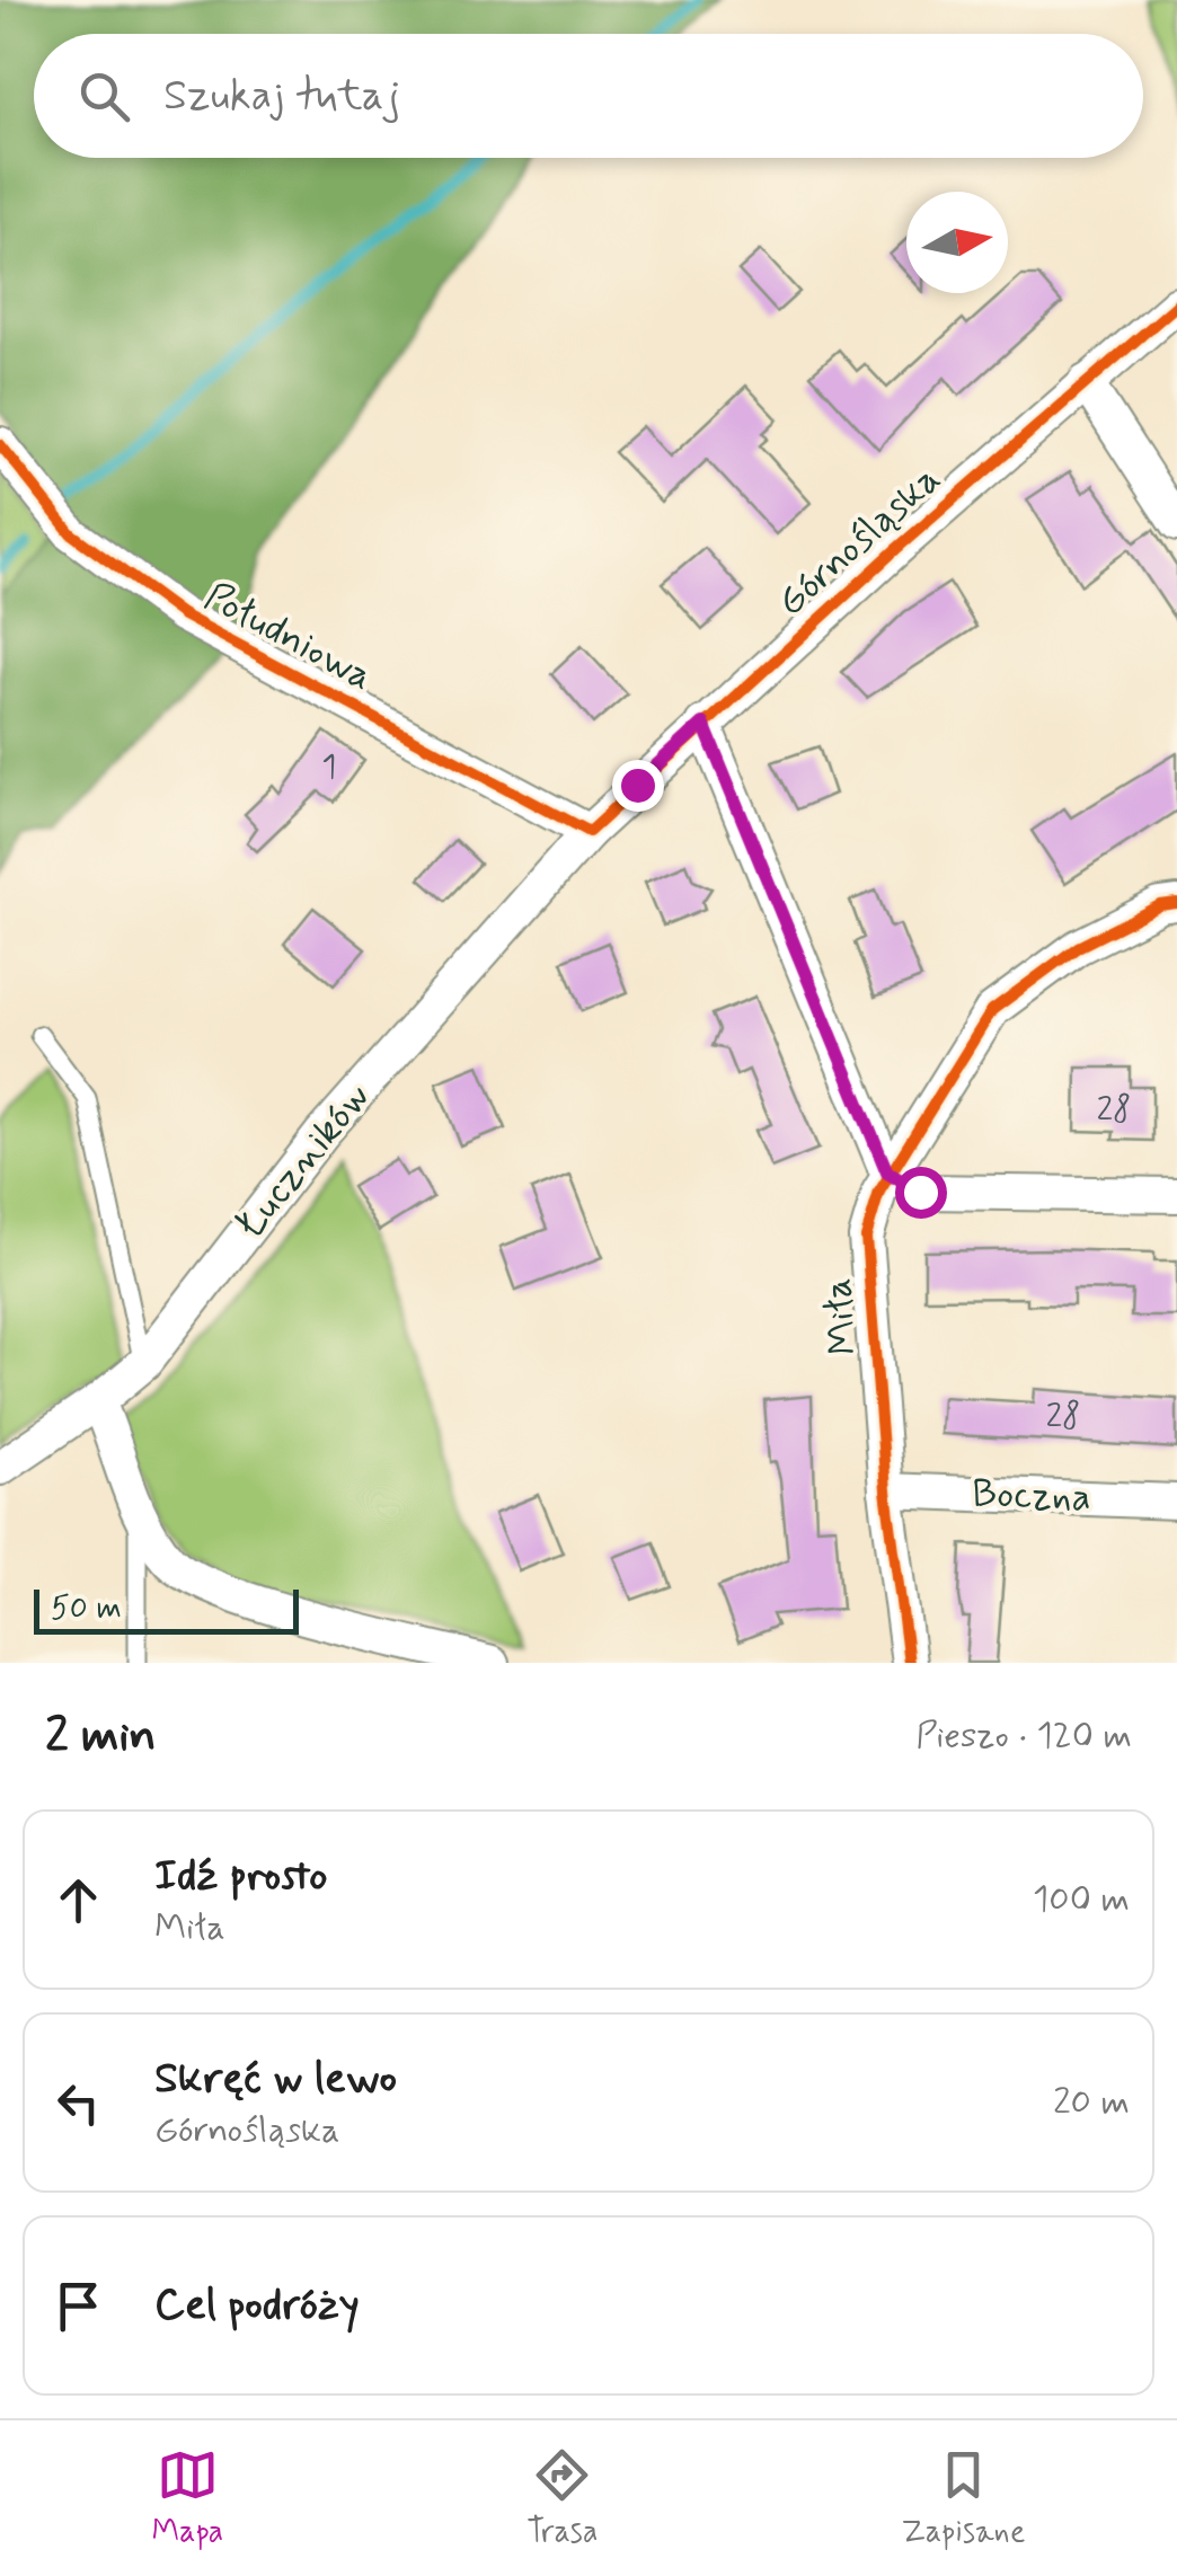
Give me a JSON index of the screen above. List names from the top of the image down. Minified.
{"streets":{"street":["Górnośląska","Południowa","Łuczników","Miła","Boczna"]},"crossings":[["Górnośląska","Południowa"],["Górnośląska","Łuczników"],["Południowa","Łuczników"],["Miła","Boczna"]],"house_numbers":["1","28","28"],"scale_bar":"50 m","north":"right","page":{"search":"Szukaj tutaj","scale":"50 m","heading":["2 min","Pieszo · 120 m"],"list":[["Idź prosto","Miła","100 m"],["Skręć w lewo","Górnośląska","20 m"],"Cel podróży"],"nav":["Mapa","Trasa","Zapisane"]}}
